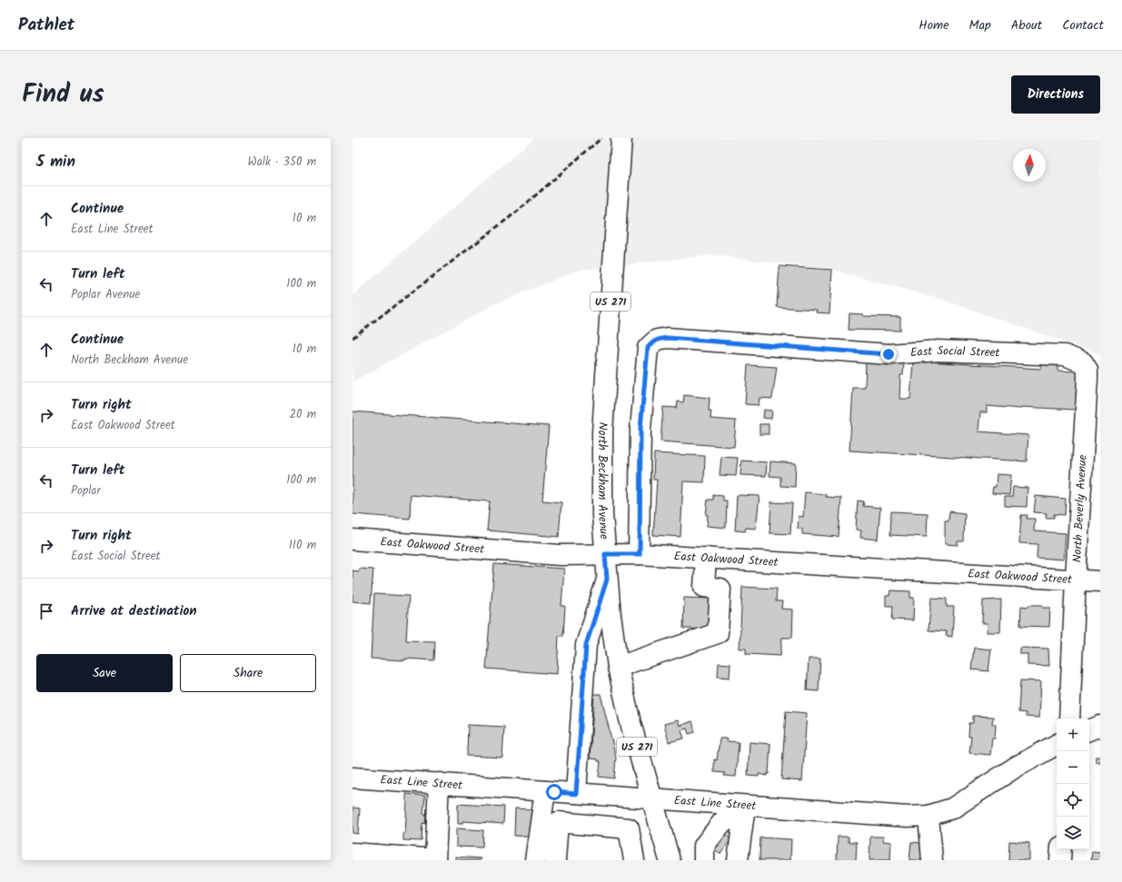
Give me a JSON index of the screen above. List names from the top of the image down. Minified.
{"streets":{"street":["US 271","East Social Street","North Beckham Avenue","North Beverly Avenue","East Oakwood Street","East Line Street"]},"crossings":[["East Social Street","North Beverly Avenue"],["East Social Street","East Oakwood Street"],["North Beckham Avenue","East Oakwood Street"],["North Beckham Avenue","East Line Street"],["North Beverly Avenue","East Oakwood Street"]],"north":"top","page":{"header":"Pathlet","nav":["Home","Map","About","Contact"],"title":"Find us","buttons":["Directions",["Save","Share"]],"heading":["5 min","Walk · 350 m"],"list":[["Continue","East Line Street","10 m"],["Turn left","Poplar Avenue","100 m"],["Continue","North Beckham Avenue","10 m"],["Turn right","East Oakwood Street","20 m"],["Turn left","Poplar","100 m"],["Turn right","East Social Street","110 m"],"Arrive at destination"],"map_buttons":["+","−"]}}
